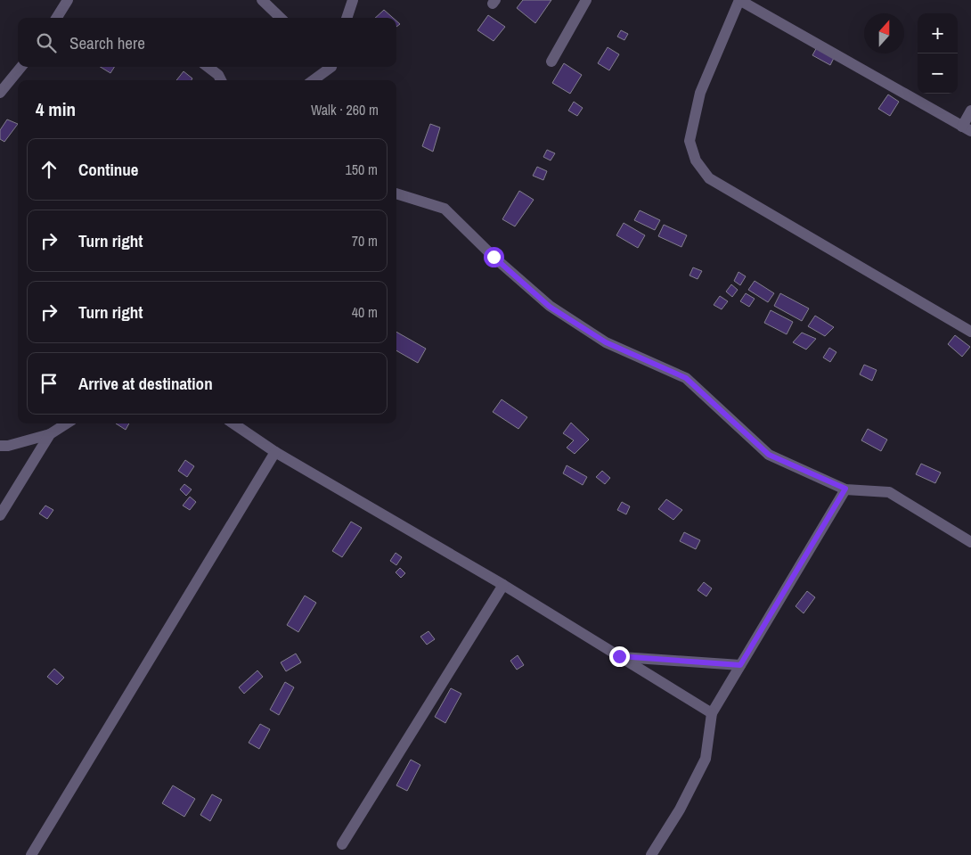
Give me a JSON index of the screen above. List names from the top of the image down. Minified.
{"north":"top","page":{"map_buttons":["+","−"],"search":"Search here","heading":["4 min","Walk · 260 m"],"list":[["Continue","150 m"],["Turn right","70 m"],["Turn right","40 m"],"Arrive at destination"]}}
